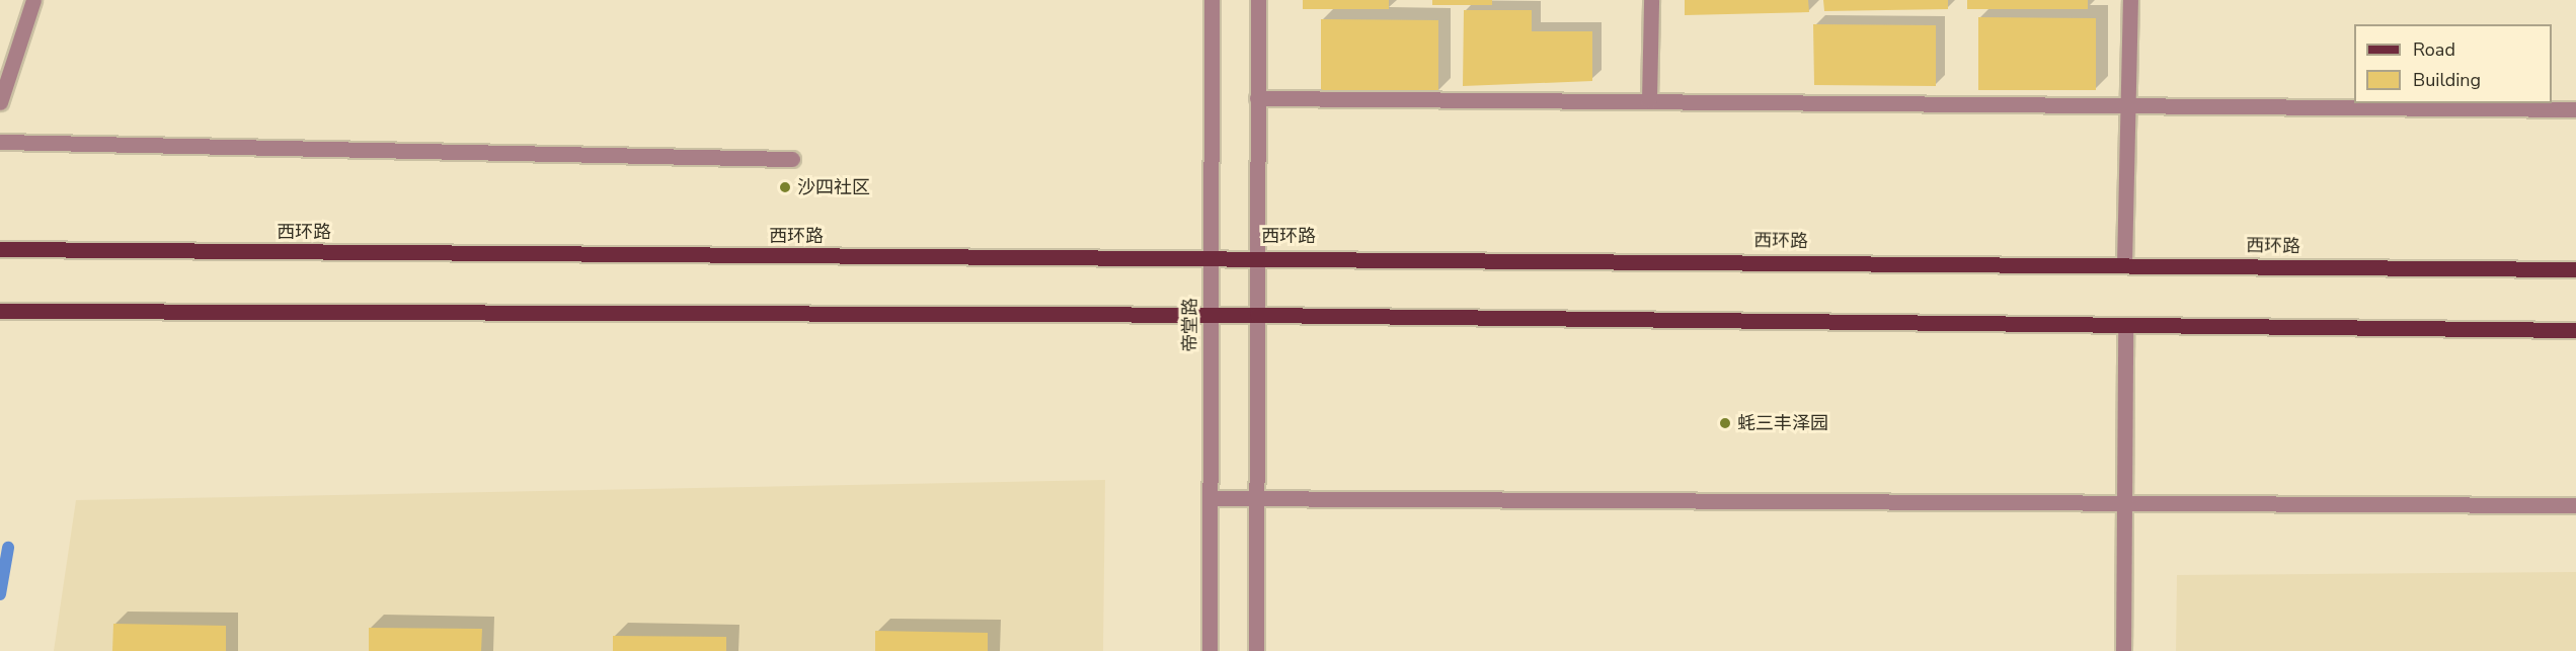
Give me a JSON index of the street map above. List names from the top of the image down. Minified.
{"streets":{"main road":["西环路"],"street":["帝堂路"]},"crossings":[["西环路","帝堂路"]],"places":["沙四社区","蚝三丰泽园"],"legend":["Road","Building"]}
